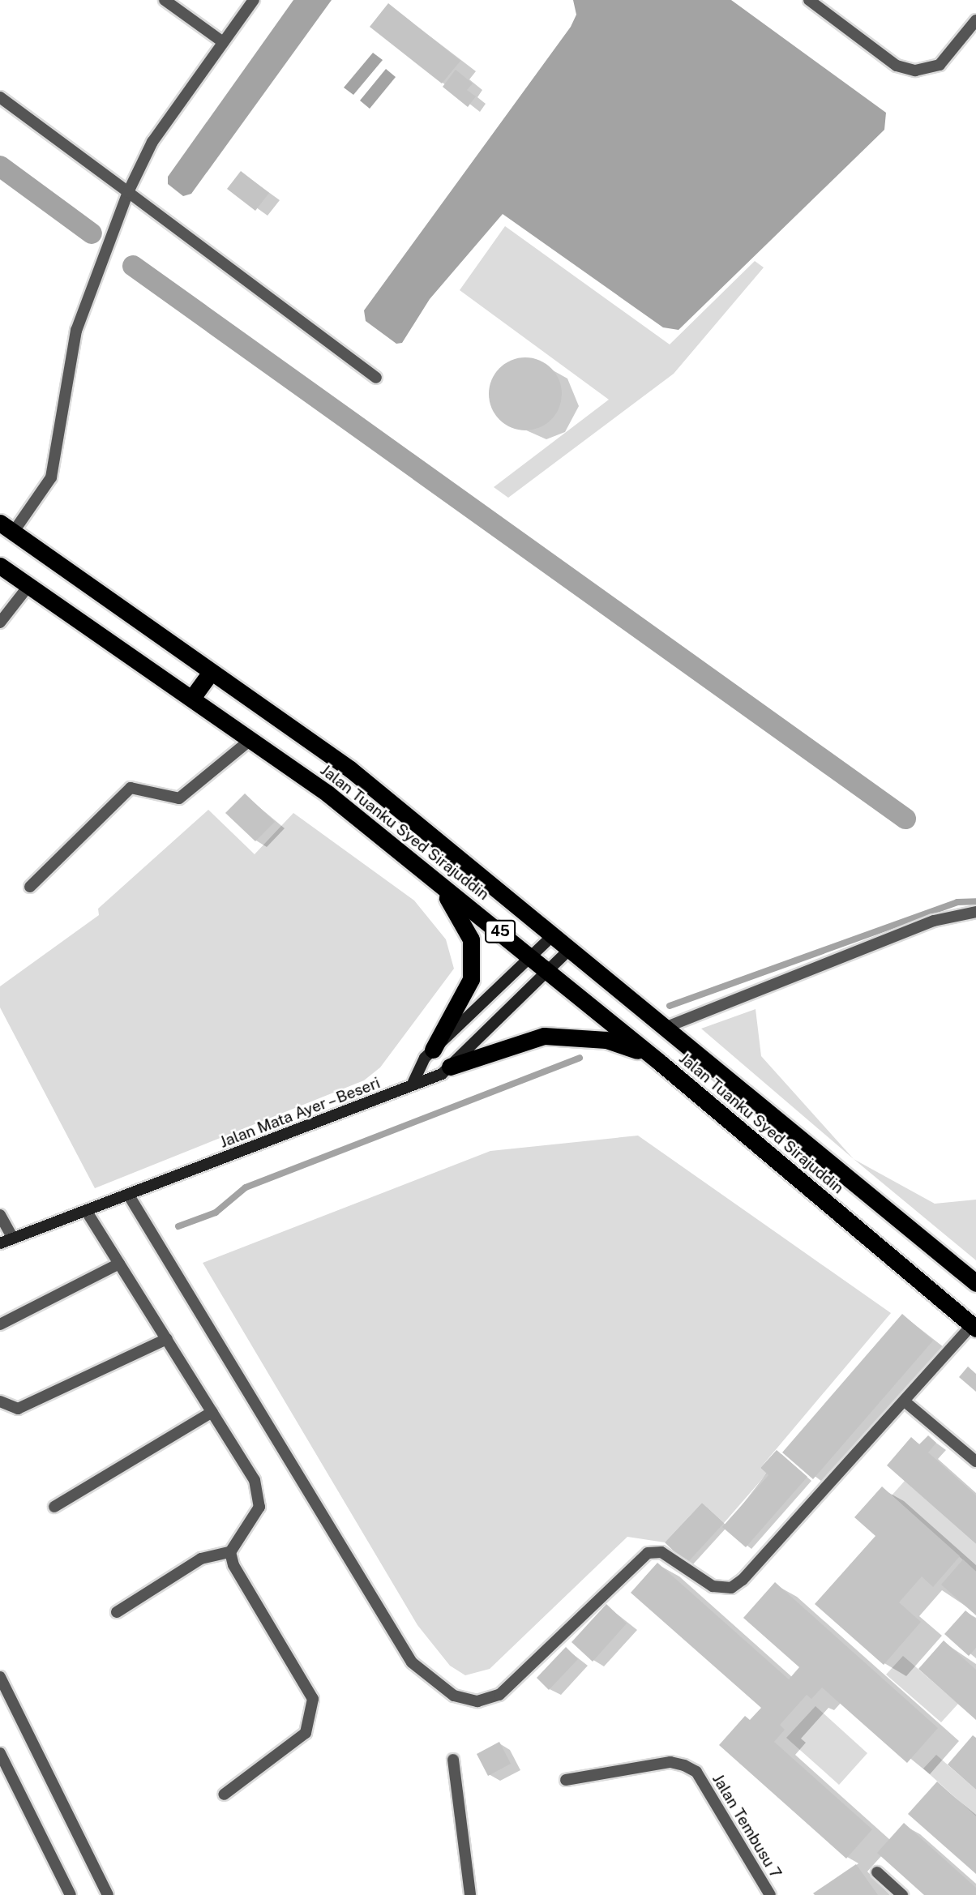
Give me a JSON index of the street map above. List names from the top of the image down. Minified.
{"streets":{"highway":["Jalan Tuanku Syed Sirajuddin","45"],"main road":["Jalan Mata Ayer – Beseri"],"street":["Jalan Tembusu 7"]},"crossings":[["Jalan Tuanku Syed Sirajuddin","Jalan Mata Ayer – Beseri"]]}
